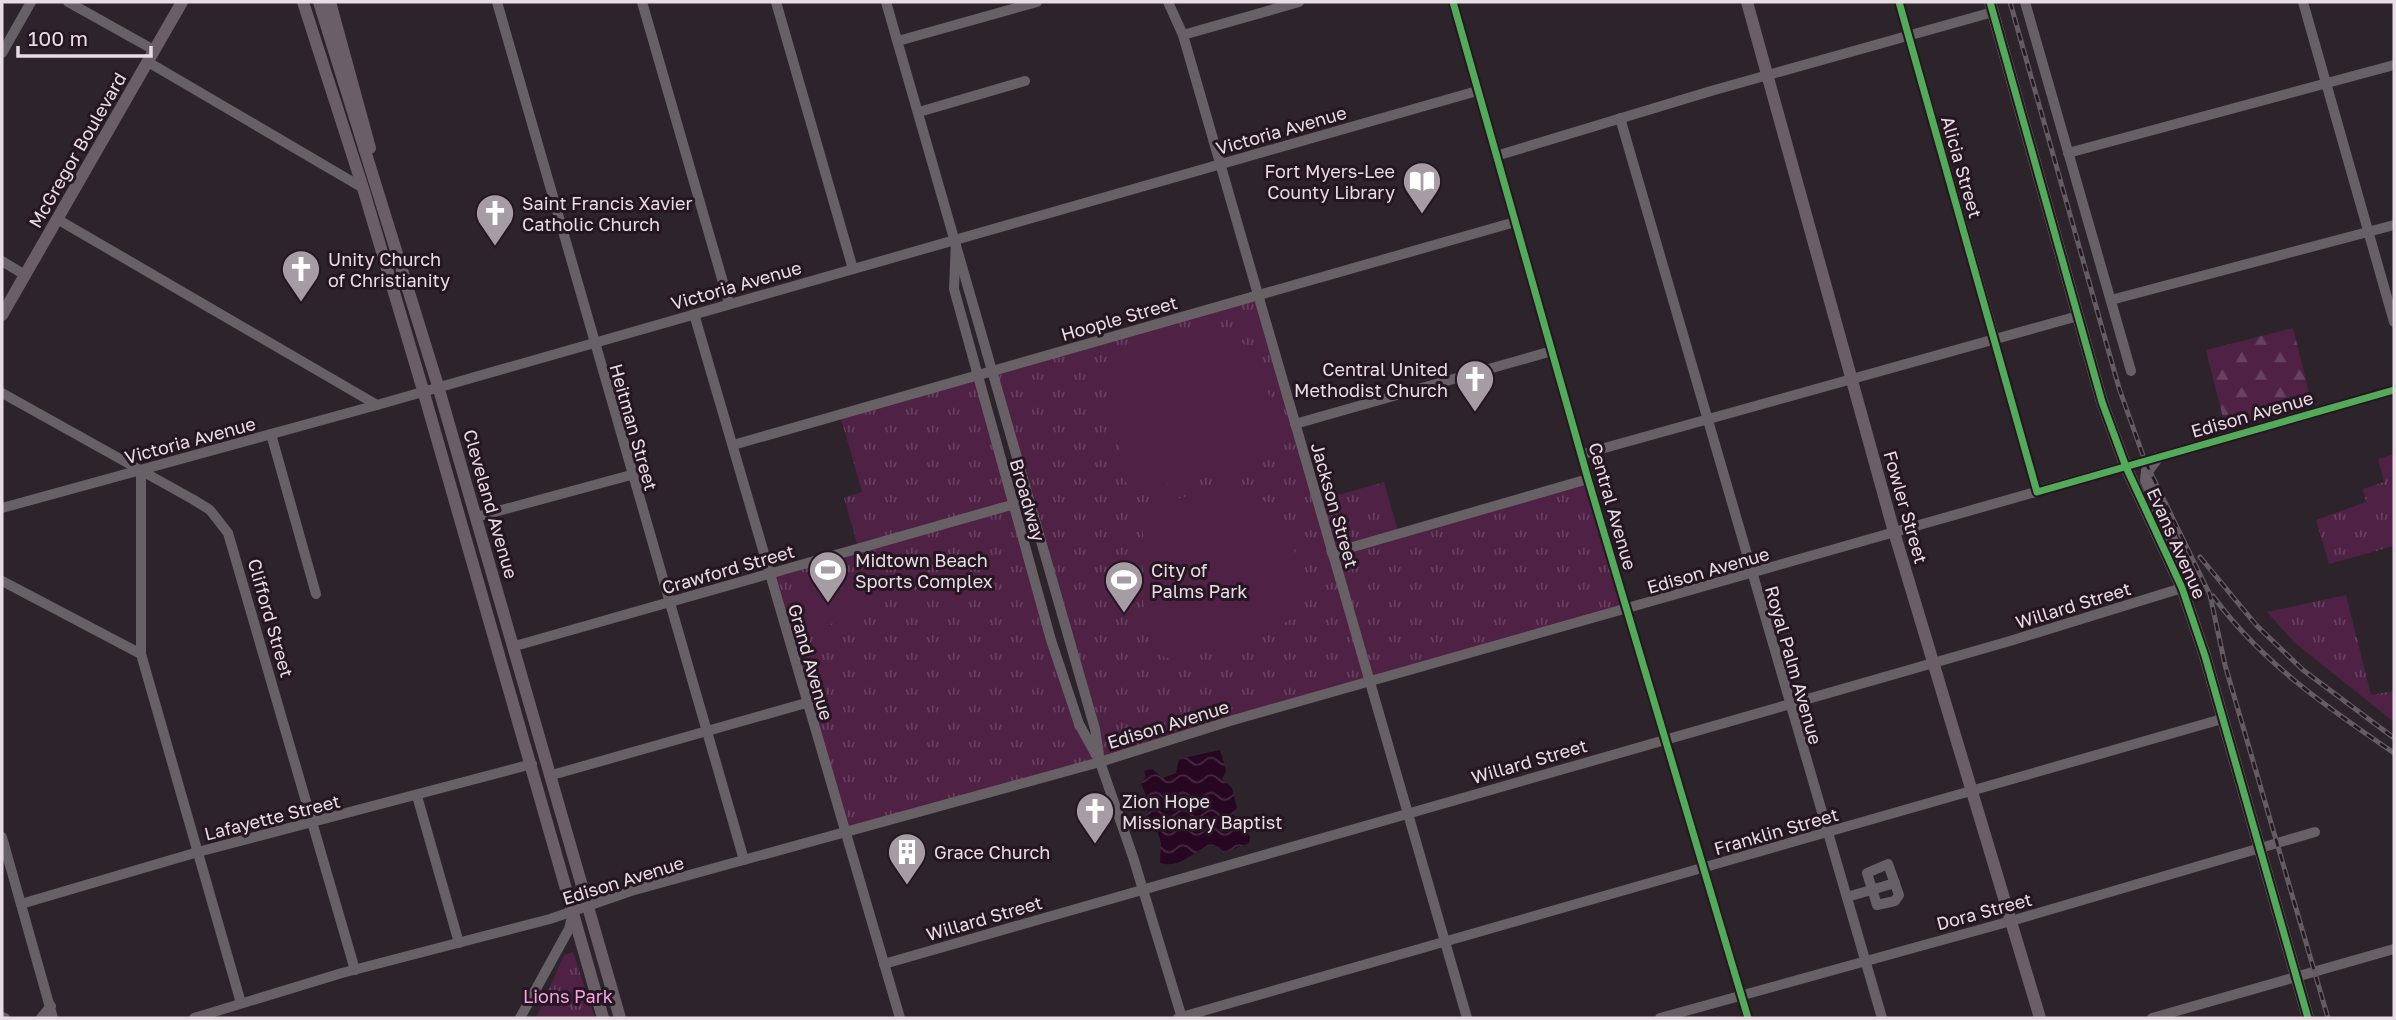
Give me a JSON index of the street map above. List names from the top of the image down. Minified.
{"streets":{"main road":["McGregor Boulevard","Cleveland Avenue","Fowler Street","Evans Avenue"],"street":["Victoria Avenue","Alicia Street","Hoople Street","Edison Avenue","Heitman Street","Broadway","Jackson Street","Central Avenue","Crawford Street","Willard Street","Clifford Street","Grand Avenue","Royal Palm Avenue","Lafayette Street","Franklin Street","Dora Street"]},"crossings":[["Victoria Avenue","Heitman Street"],["Victoria Avenue","Broadway"],["Victoria Avenue","Cleveland Avenue"],["Victoria Avenue","Jackson Street"],["Victoria Avenue","Central Avenue"],["Victoria Avenue","Clifford Street"],["Victoria Avenue","Grand Avenue"],["Hoople Street","Broadway"],["Hoople Street","Jackson Street"],["Hoople Street","Central Avenue"],["Hoople Street","Grand Avenue"],["Edison Avenue","Heitman Street"],["Edison Avenue","Broadway"],["Edison Avenue","Cleveland Avenue"],["Edison Avenue","Jackson Street"],["Edison Avenue","Central Avenue"],["Edison Avenue","Fowler Street"],["Edison Avenue","Evans Avenue"],["Edison Avenue","Clifford Street"],["Edison Avenue","Grand Avenue"],["Edison Avenue","Royal Palm Avenue"],["Heitman Street","Crawford Street"],["Broadway","Crawford Street"],["Broadway","Willard Street"],["Broadway","Franklin Street"],["Cleveland Avenue","Crawford Street"],["Cleveland Avenue","Lafayette Street"],["Jackson Street","Willard Street"],["Jackson Street","Franklin Street"],["Central Avenue","Willard Street"],["Central Avenue","Franklin Street"],["Central Avenue","Dora Street"],["Fowler Street","Willard Street"],["Fowler Street","Franklin Street"],["Fowler Street","Dora Street"],["Evans Avenue","Willard Street"],["Evans Avenue","Franklin Street"],["Evans Avenue","Dora Street"],["Crawford Street","Grand Avenue"],["Willard Street","Grand Avenue"],["Willard Street","Royal Palm Avenue"],["Clifford Street","Lafayette Street"],["Royal Palm Avenue","Franklin Street"],["Royal Palm Avenue","Dora Street"]],"parks":["Lions Park"],"places":{"library":["Fort Myers-Lee County Library"],"church":["Saint Francis Xavier Catholic Church","Unity Church of Christianity","Central United Methodist Church","Zion Hope Missionary Baptist"],"sports":["Midtown Beach Sports Complex","City of Palms Park"],"building":["Grace Church"]},"scale_bar":"100 m"}
